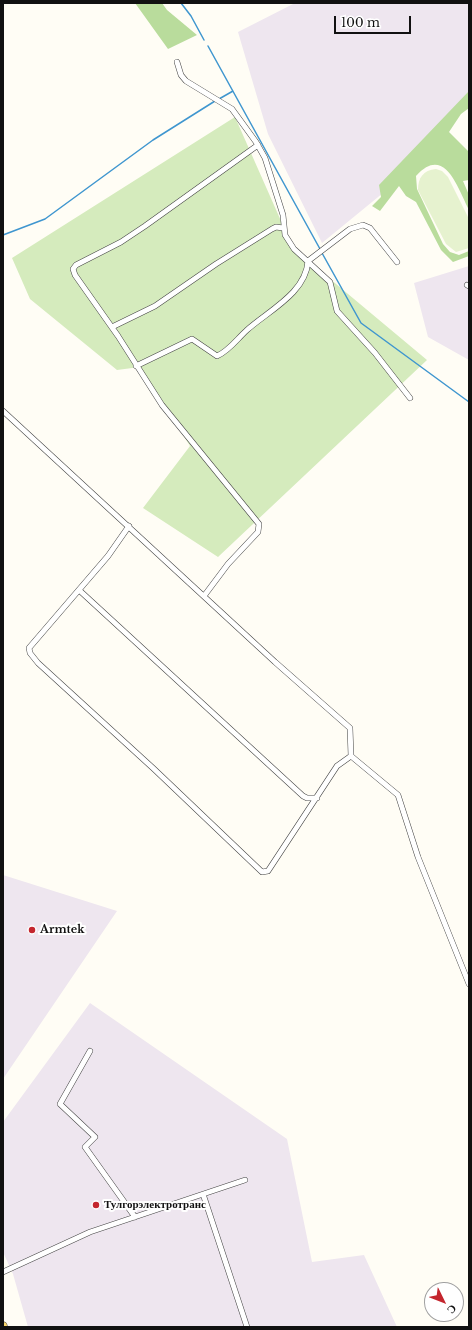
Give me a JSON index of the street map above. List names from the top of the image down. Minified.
{"places":["Armtek","Тулгорэлектротранс"],"scale_bar":"100 m","north":"bottom right"}
